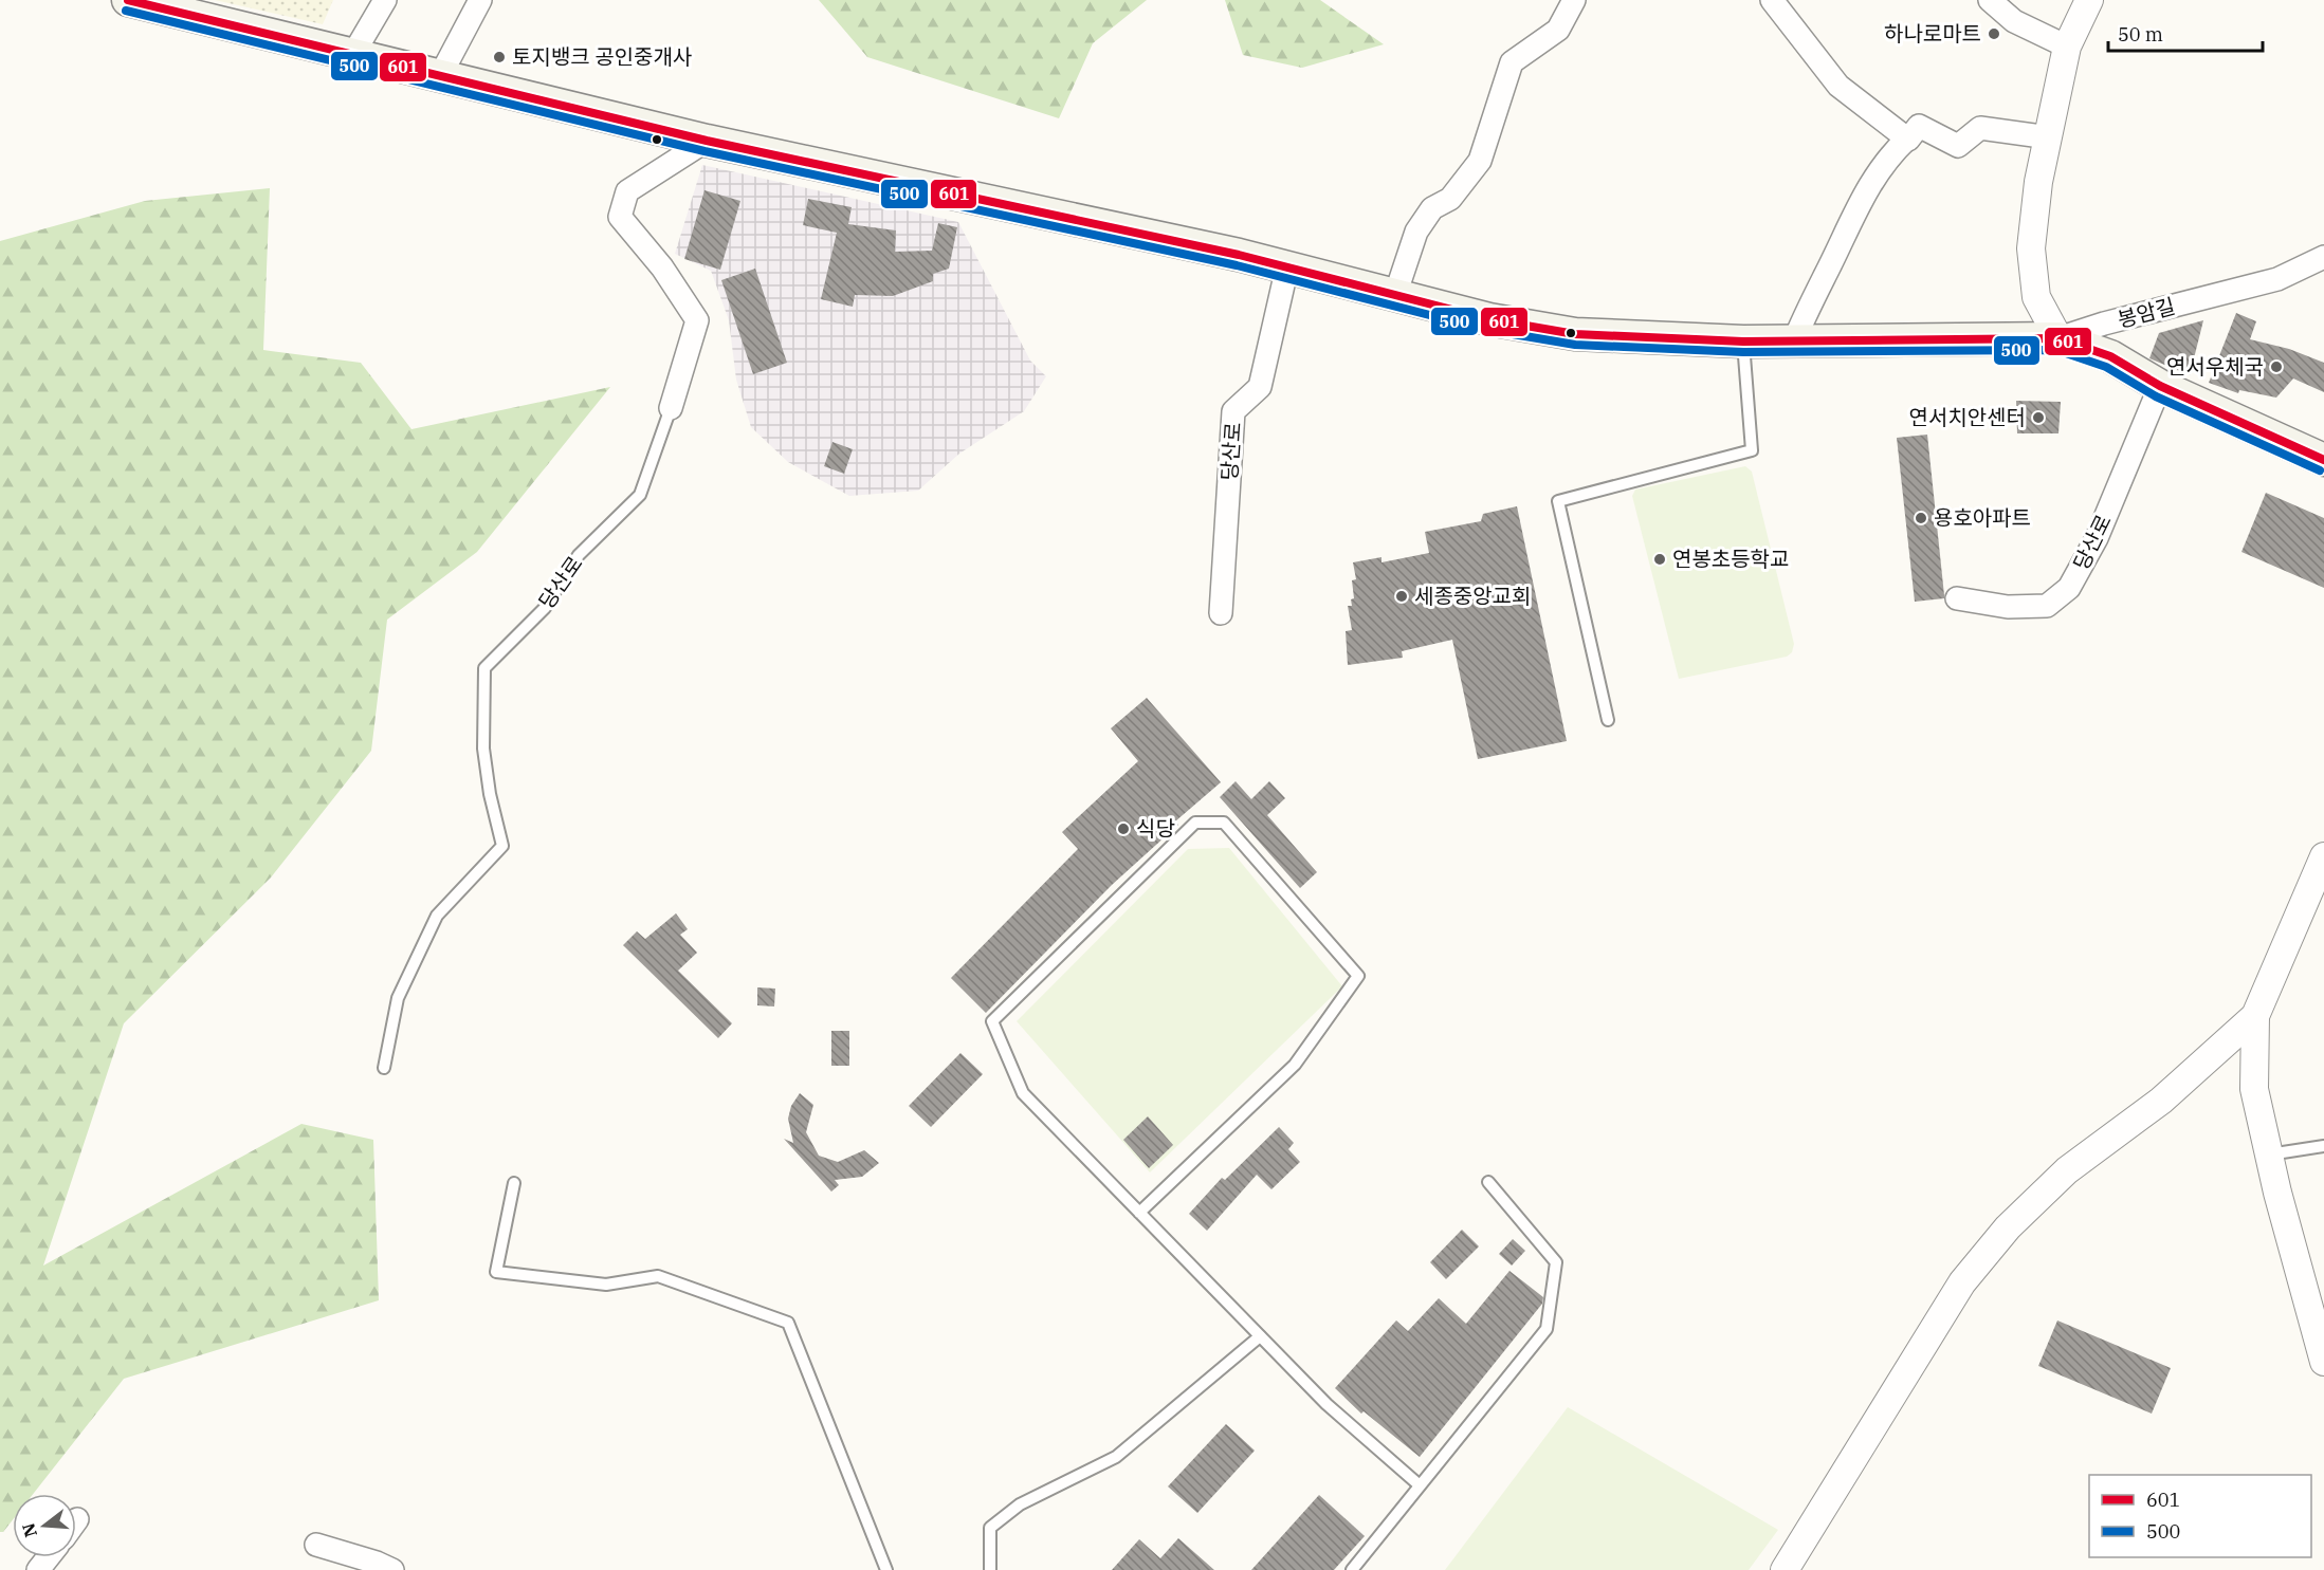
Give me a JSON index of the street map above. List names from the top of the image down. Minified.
{"streets":{"street":["봉암길","당산로"]},"places":["하나로마트","토지뱅크 공인중개사","연서우체국","연서치안센터","용호아파트","연봉초등학교","세종중앙교회","식당"],"lines":["transit line 601","transit line 500"],"legend":["601","500"],"scale_bar":"50 m","north":"left"}
